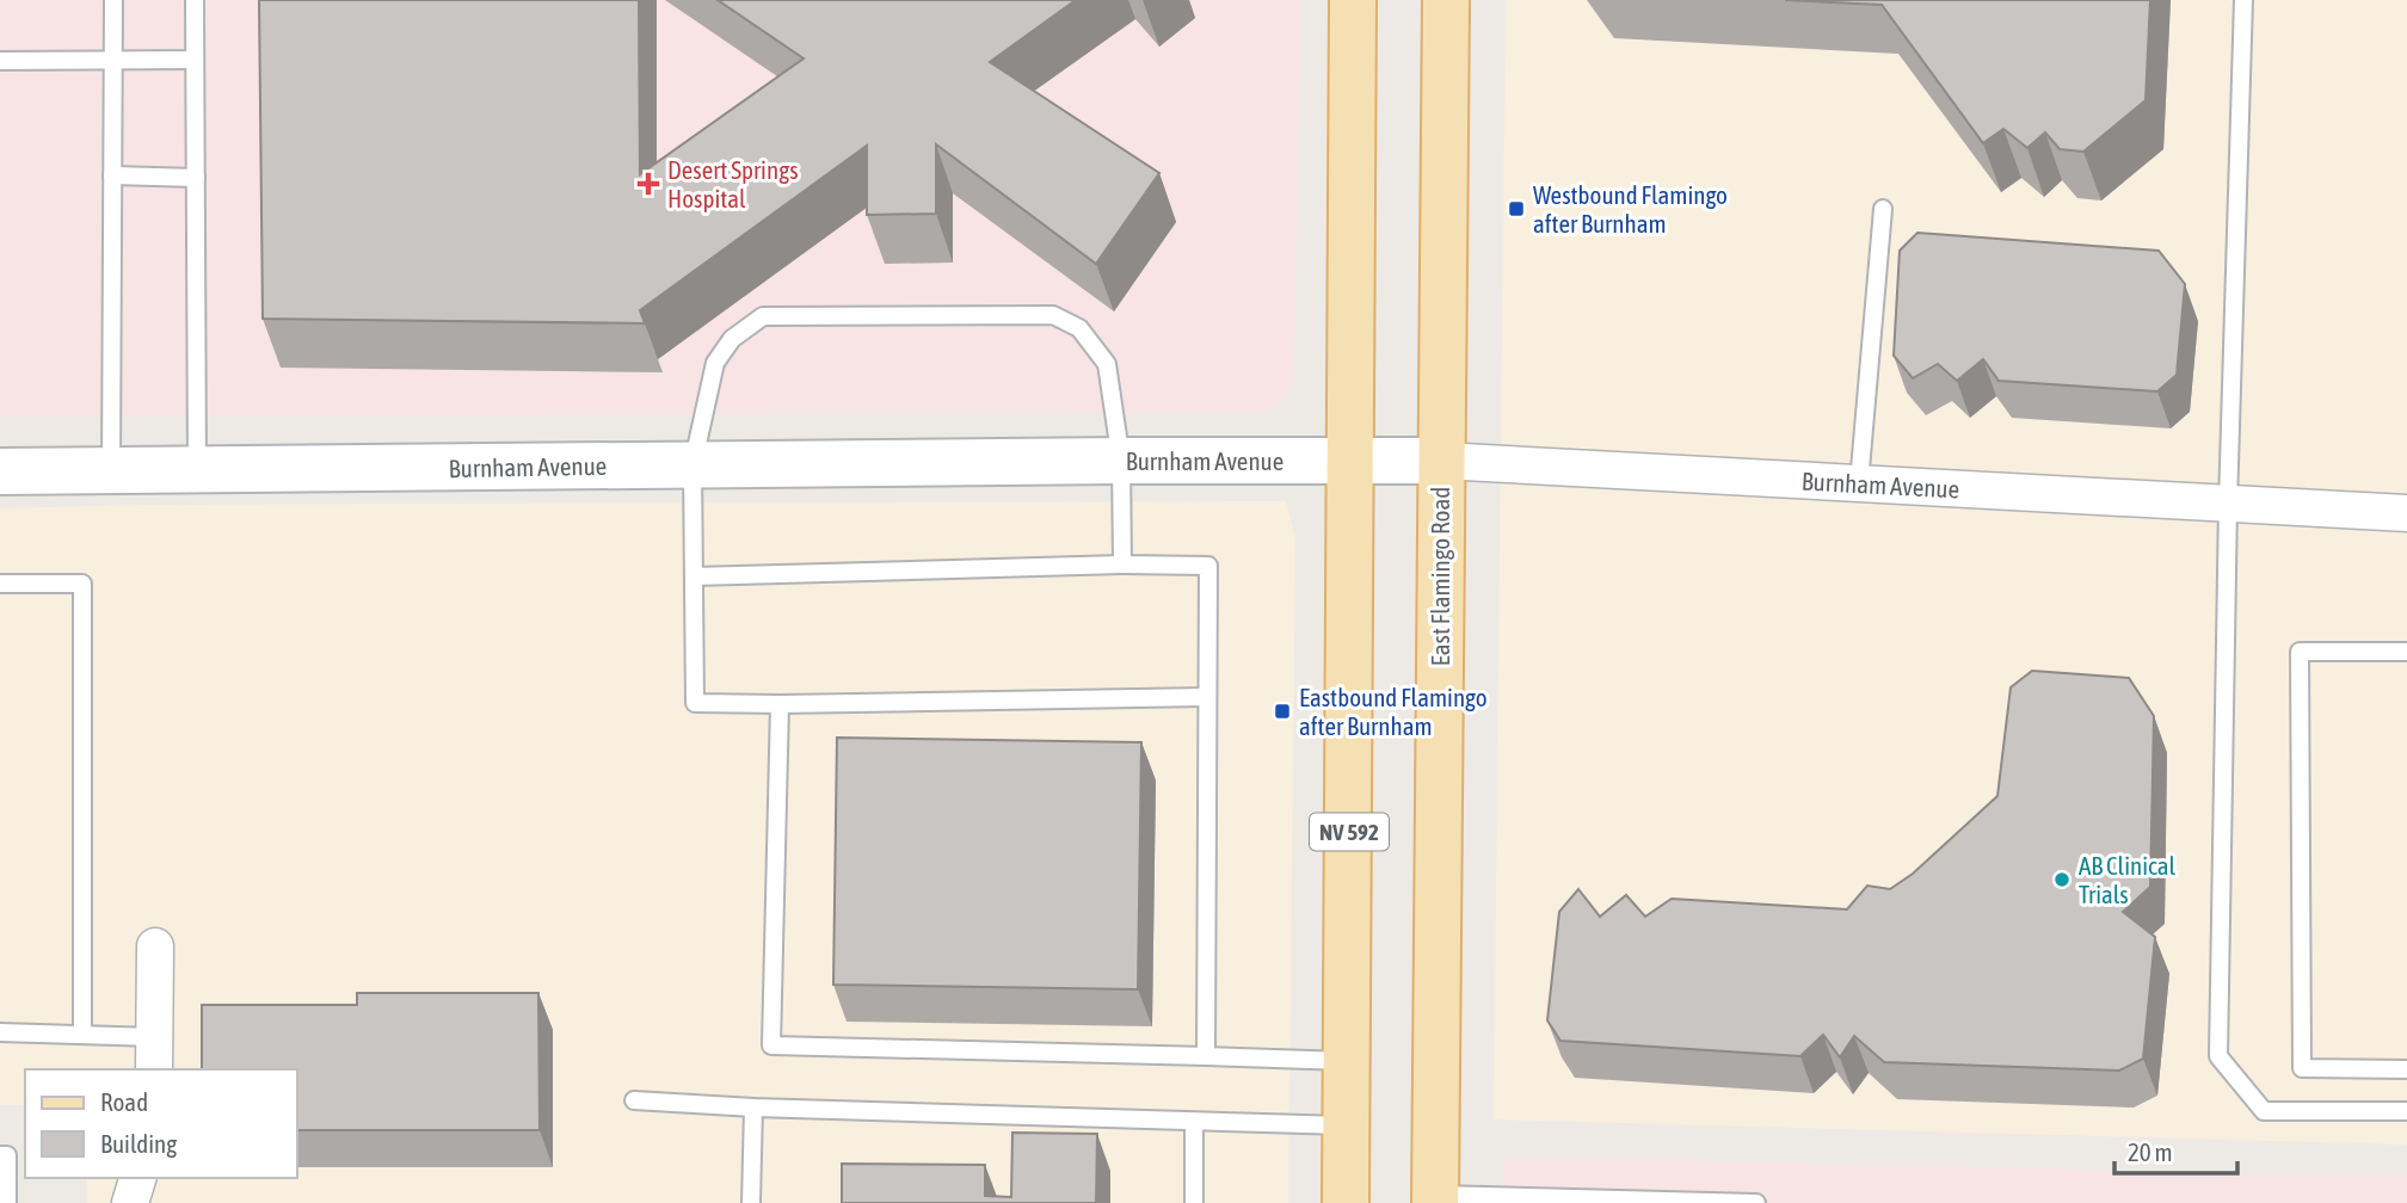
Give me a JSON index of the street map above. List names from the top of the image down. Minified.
{"streets":{"main road":["East Flamingo Road","NV 592"],"street":["Burnham Avenue"]},"crossings":[["Burnham Avenue","East Flamingo Road"],["Burnham Avenue","NV 592"]],"places":{"health":["Desert Springs Hospital"],"transit":["Westbound Flamingo after Burnham","Eastbound Flamingo after Burnham"],"other":["AB Clinical Trials"]},"legend":["Road","Building"],"scale_bar":"20 m"}
